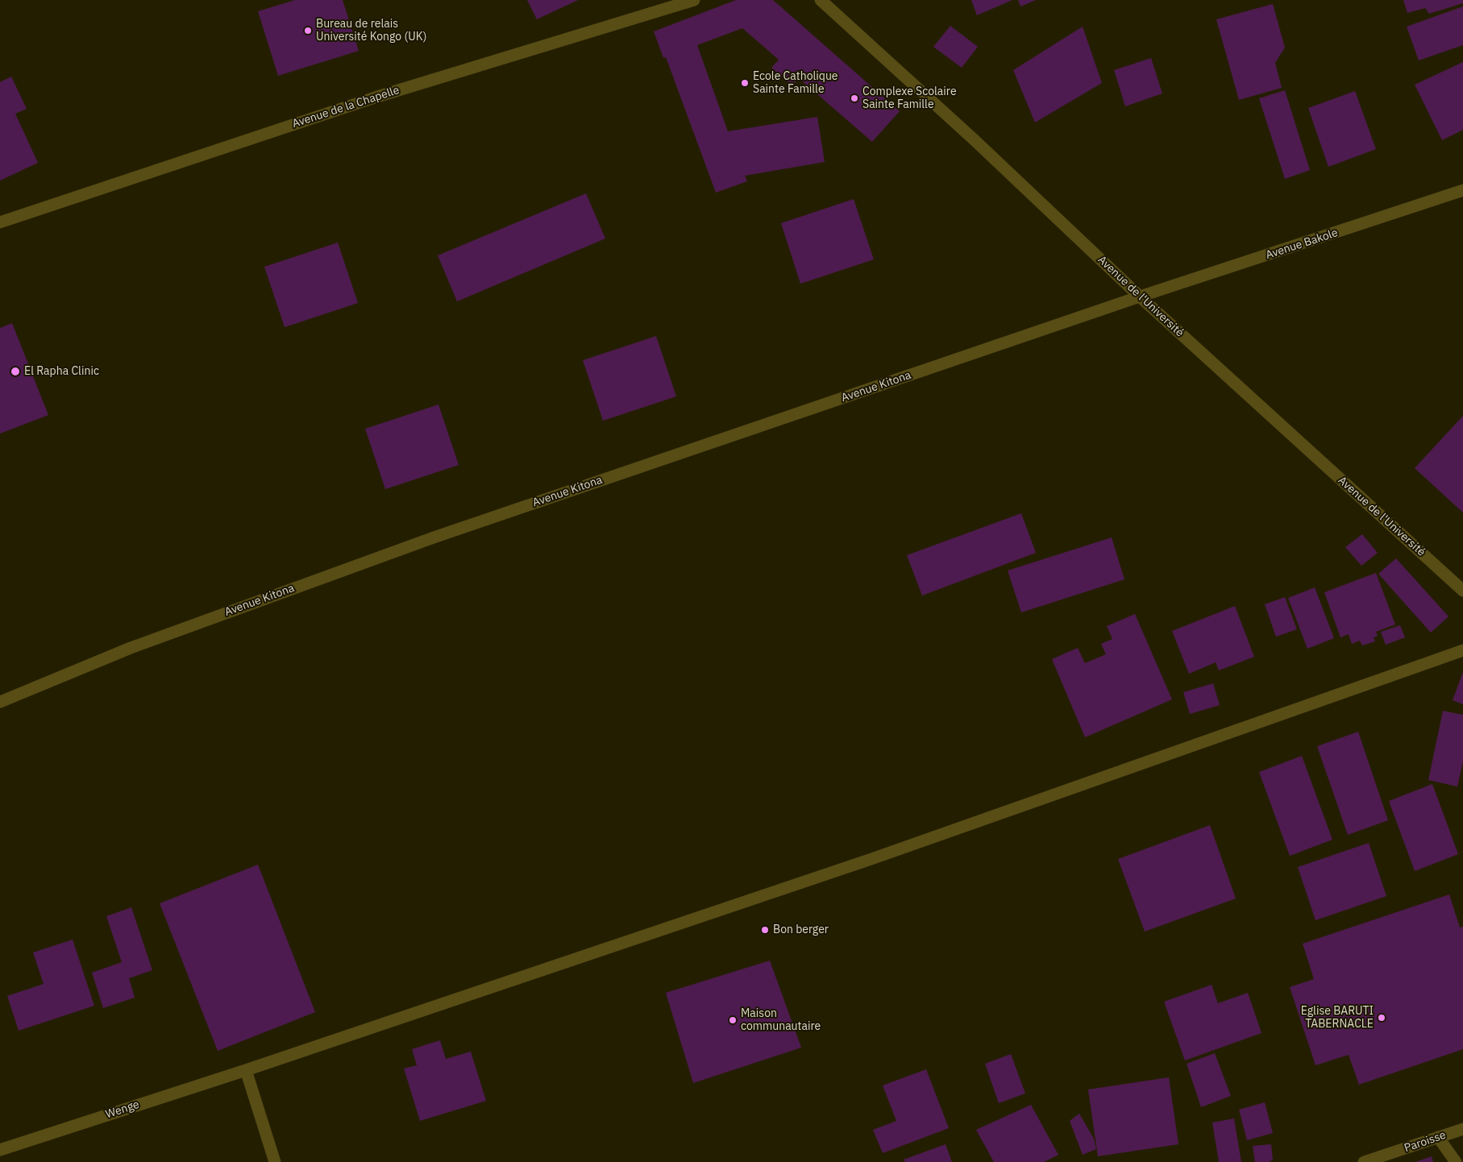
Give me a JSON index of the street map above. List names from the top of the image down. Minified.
{"streets":{"street":["Avenue de la Chapelle","Avenue Bakole","Avenue de l'Université","Avenue Kitona","Wenge","Paroisse"]},"crossings":[["Avenue Bakole","Avenue de l'Université"],["Avenue Bakole","Avenue Kitona"],["Avenue de l'Université","Avenue Kitona"]],"places":["Bureau de relais Université Kongo (UK)","Ecole Catholique Sainte Famille","Complexe Scolaire Sainte Famille","El Rapha Clinic","Bon berger","Eglise BARUTI TABERNACLE","Maison communautaire"]}
